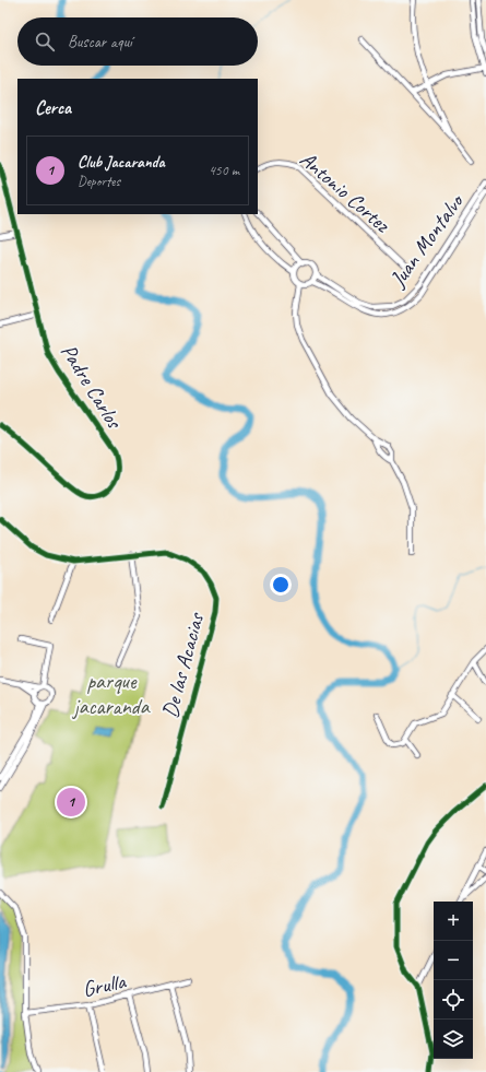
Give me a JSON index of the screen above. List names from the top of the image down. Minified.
{"streets":{"street":["Antonio Cortez","Juan Montalvo","Padre Carlos","De las Acacias","Grulla"]},"parks":["parque jacaranda"],"page":{"search":"Buscar aquí","heading":"Cerca","list":[{"mark":"1","name":"Club Jacaranda","note":"Deportes","value":"450 m"}],"pins":"1","map_buttons":["+","−"]}}
